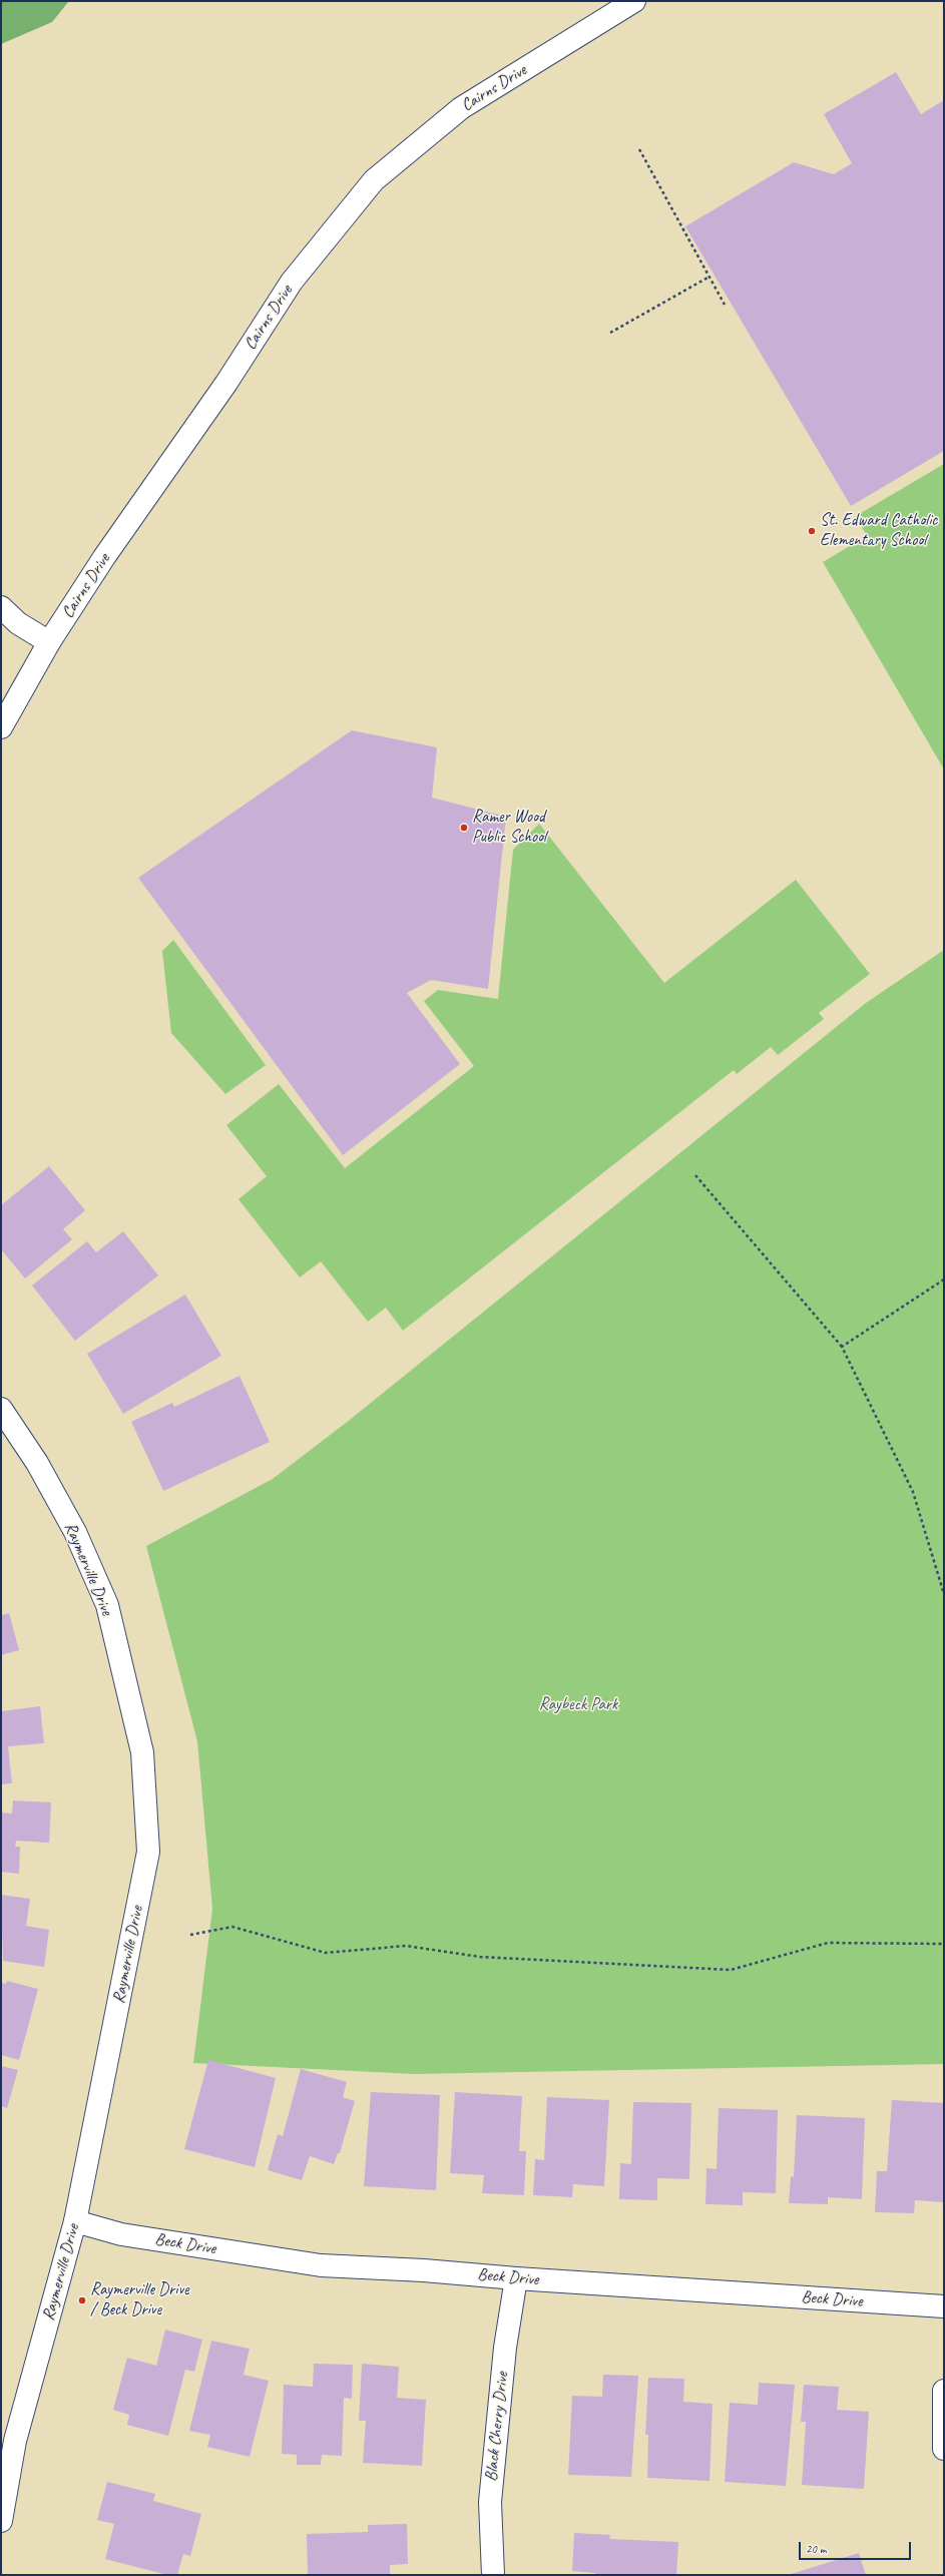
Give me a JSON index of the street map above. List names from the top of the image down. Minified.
{"streets":{"street":["Cairns Drive","Raymerville Drive","Beck Drive","Black Cherry Drive"]},"crossings":[["Raymerville Drive","Beck Drive"],["Beck Drive","Black Cherry Drive"]],"parks":["Raybeck Park"],"places":["St. Edward Catholic Elementary School","Ramer Wood Public School","Raymerville Drive / Beck Drive"],"scale_bar":"20 m"}
